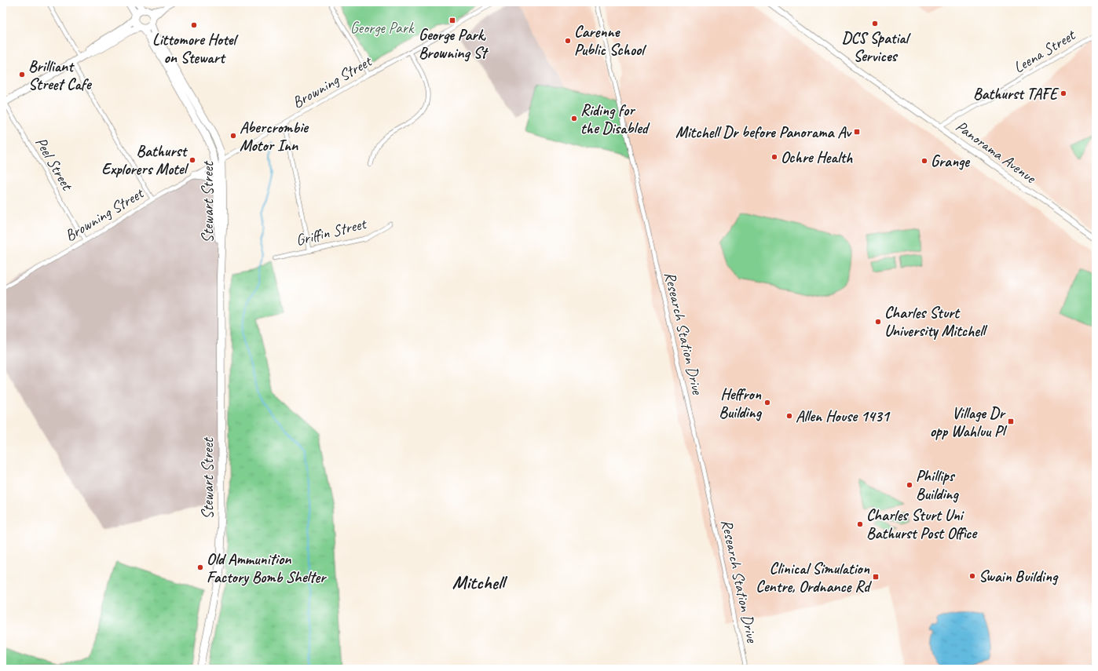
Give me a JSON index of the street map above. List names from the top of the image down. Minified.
{"streets":{"highway":["Stewart Street"],"street":["Leena Street","Browning Street","Panorama Avenue","Peel Street","Griffin Street","Research Station Drive"]},"crossings":[["Leena Street","Panorama Avenue"],["Browning Street","Peel Street"],["Browning Street","Stewart Street"]],"districts":["Mitchell"],"parks":["George Park"],"places":{"transit":["George Park, Browning St","Mitchell Dr before Panorama Av","Village Dr opp Wahluu Pl","Clinical Simulation Centre, Ordnance Rd"],"other":["DCS Spatial Services","Littomore Hotel on Stewart","Carenne Public School","Brilliant Street Cafe","Bathurst TAFE","Riding for the Disabled","Abercrombie Motor Inn","Ochre Health","Bathurst Explorers Motel","Grange","Charles Sturt University Mitchell","Heffron Building","Allen House 1431","Phillips Building","Charles Sturt Uni Bathurst Post Office","Old Ammunition Factory Bomb Shelter","Swain Building"]}}
